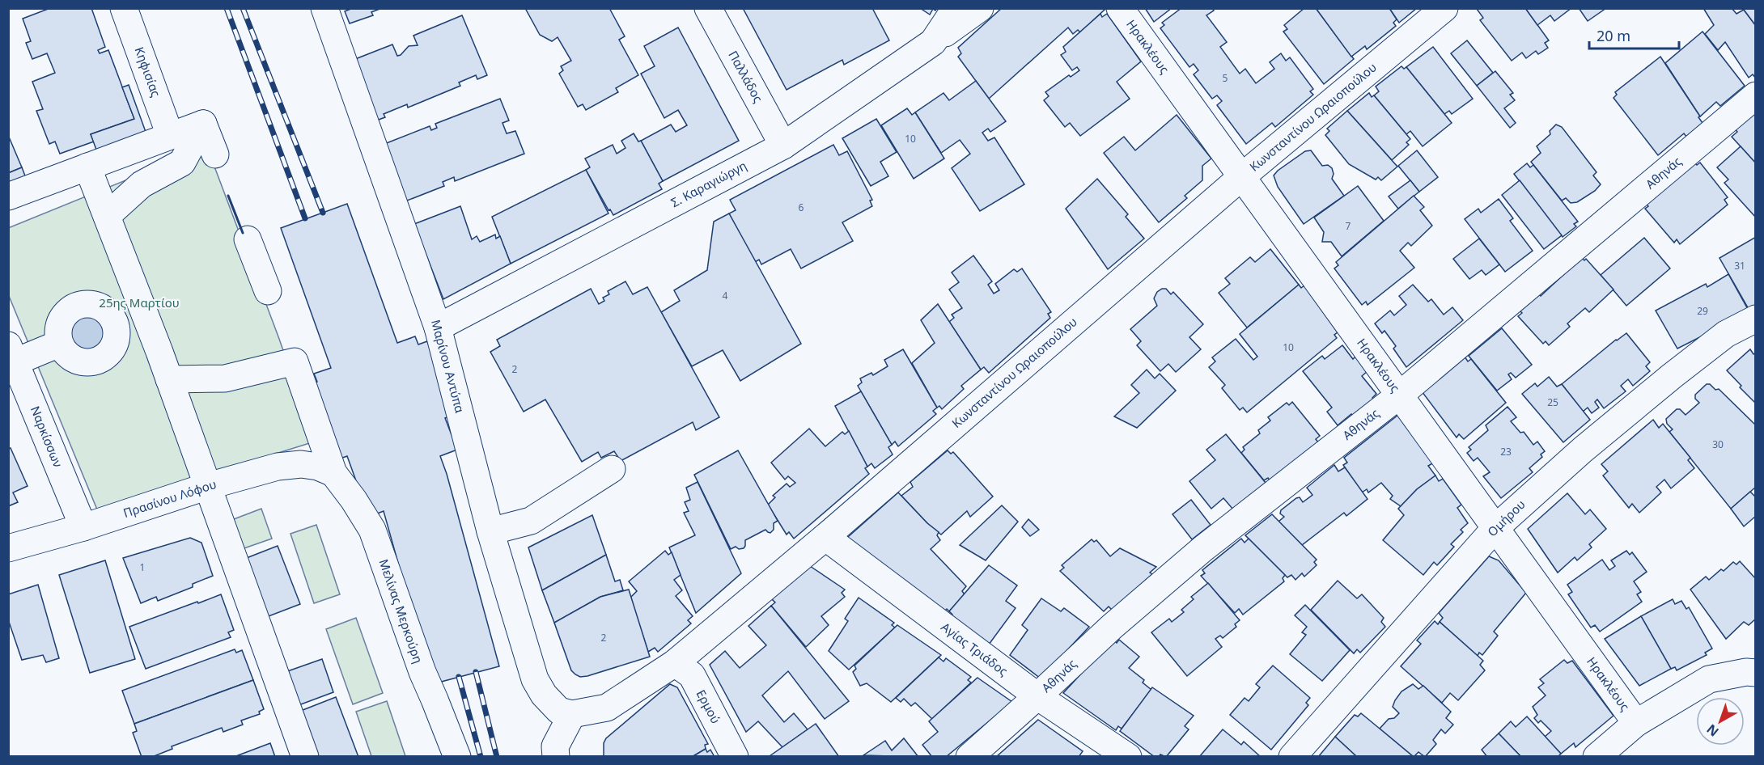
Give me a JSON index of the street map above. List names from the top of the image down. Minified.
{"streets":{"street":["Ηρακλέους","Κηφισίας","Παλλάδος","Κωνσταντίνου Ωραιοπούλου","Αθηνάς","Σ. Καραγιώργη","Μαρίνου Αντύπα","Ναρκίσσων","Πρασίνου Λόφου","Ομήρου","Μελίνας Μερκούρη","Αγίας Τριάδος","Ερμού"]},"crossings":[["Ηρακλέους","Κωνσταντίνου Ωραιοπούλου"],["Ηρακλέους","Αθηνάς"],["Ηρακλέους","Ομήρου"],["Παλλάδος","Σ. Καραγιώργη"],["Κωνσταντίνου Ωραιοπούλου","Μαρίνου Αντύπα"],["Κωνσταντίνου Ωραιοπούλου","Αγίας Τριάδος"],["Κωνσταντίνου Ωραιοπούλου","Ερμού"],["Αθηνάς","Αγίας Τριάδος"],["Σ. Καραγιώργη","Μαρίνου Αντύπα"],["Ναρκίσσων","Πρασίνου Λόφου"],["Πρασίνου Λόφου","Μελίνας Μερκούρη"]],"parks":["25ης Μαρτίου"],"house_numbers":["5","10","6","7","31","4","29","10","2","25","30","23","1","2"],"scale_bar":"20 m","north":"bottom left"}
